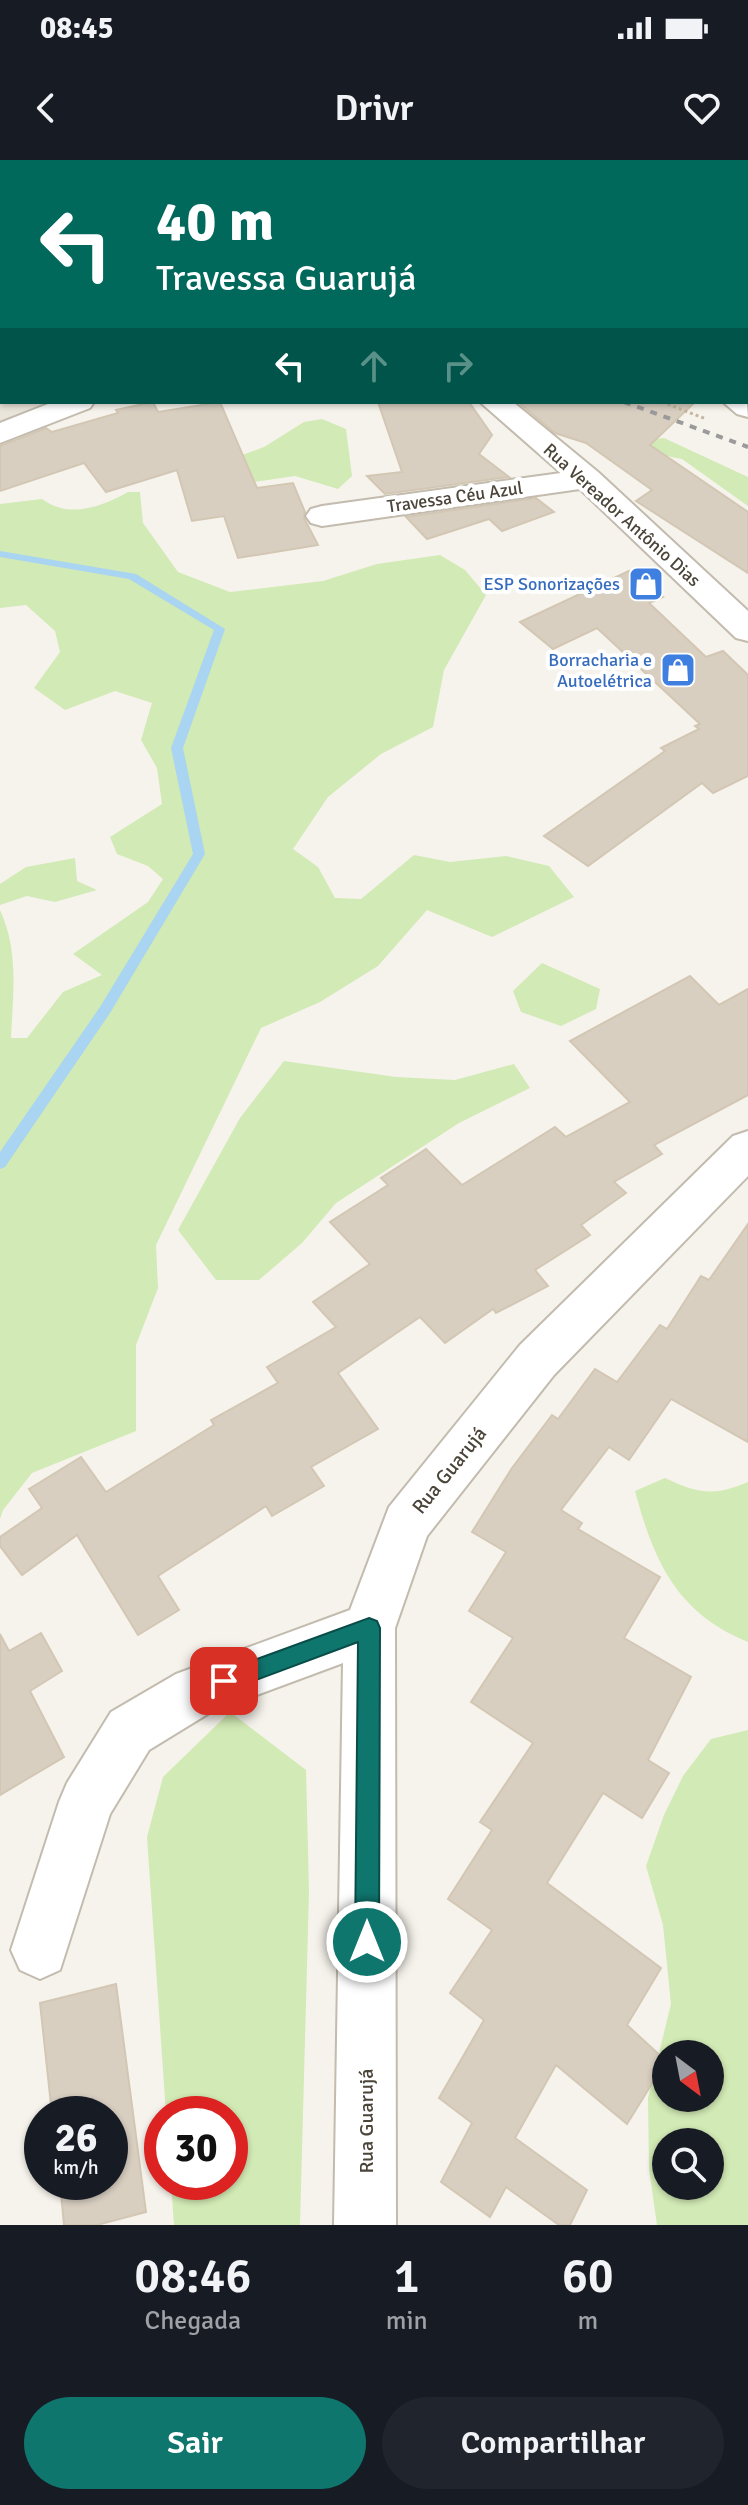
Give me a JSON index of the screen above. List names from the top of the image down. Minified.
{"streets":{"street":["Travessa Céu Azul","Rua Vereador Antônio Dias","Rua Guarujá"]},"crossings":[["Travessa Céu Azul","Rua Vereador Antônio Dias"]],"places":{"shop":["ESP Sonorizações","Borracharia e Autoelétrica"]},"north":"bottom right","page":{"status":"08:45","header":"Drivr","turn":["40 m","Travessa Guarujá"],"speed":"26 km/h","limit":"30","eta":["08:46","Chegada","1","min","60","m"],"buttons":["Sair","Compartilhar"]}}
